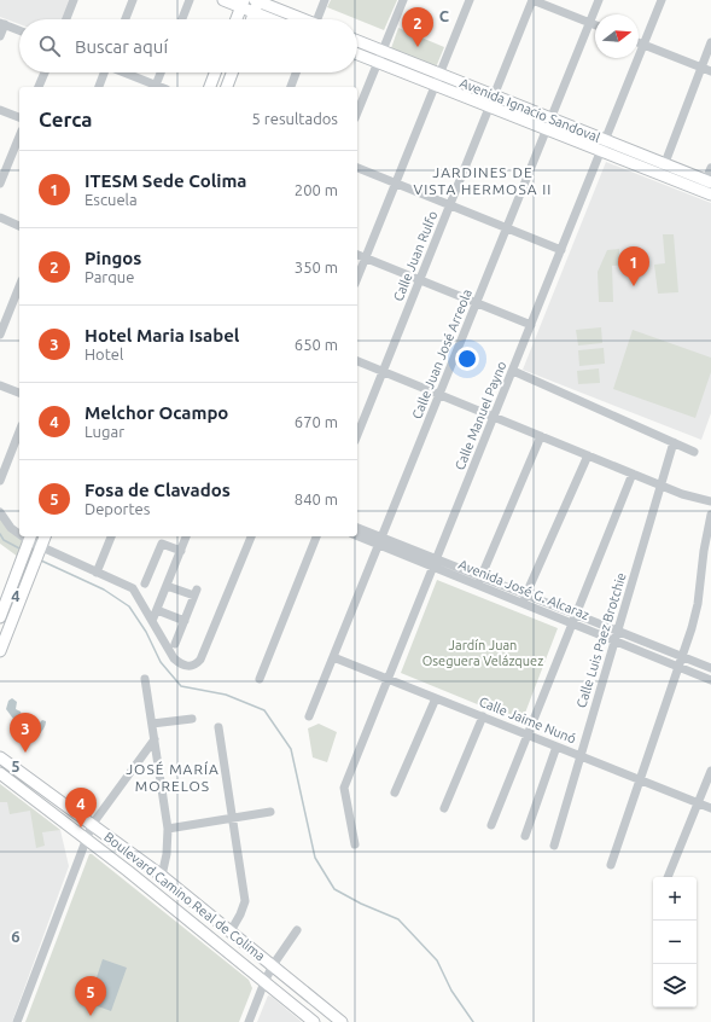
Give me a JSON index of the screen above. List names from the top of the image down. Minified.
{"streets":{"main road":["Avenida Ignacio Sandoval","Boulevard Camino Real de Colima"],"street":["Calle Juan Rulfo","Calle Juan José Arreola","Calle Manuel Payno","Avenida José G. Alcaraz","Calle Luis Paez Brotchie","Calle Jaime Nunó"]},"crossings":[["Avenida Ignacio Sandoval","Calle Juan Rulfo"],["Avenida Ignacio Sandoval","Calle Juan José Arreola"],["Avenida Ignacio Sandoval","Calle Manuel Payno"],["Calle Juan José Arreola","Avenida José G. Alcaraz"],["Calle Juan José Arreola","Calle Jaime Nunó"],["Calle Manuel Payno","Avenida José G. Alcaraz"],["Calle Manuel Payno","Calle Jaime Nunó"],["Avenida José G. Alcaraz","Calle Luis Paez Brotchie"],["Calle Luis Paez Brotchie","Calle Jaime Nunó"]],"districts":["JARDINES DE VISTA HERMOSA II","JOSÉ MARÍA MORELOS"],"parks":["Jardín Juan Oseguera Velázquez"],"north":"right","page":{"pins":["2","1","3","4","5"],"search":"Buscar aquí","heading":["Cerca","5 resultados"],"list":[{"mark":"1","name":"ITESM Sede Colima","note":"Escuela","value":"200 m"},{"mark":"2","name":"Pingos","note":"Parque","value":"350 m"},{"mark":"3","name":"Hotel Maria Isabel","note":"Hotel","value":"650 m"},{"mark":"4","name":"Melchor Ocampo","note":"Lugar","value":"670 m"},{"mark":"5","name":"Fosa de Clavados","note":"Deportes","value":"840 m"}],"map_buttons":["+","−"]},"grid":{"columns":["C"],"rows":["4","5","6"]}}
